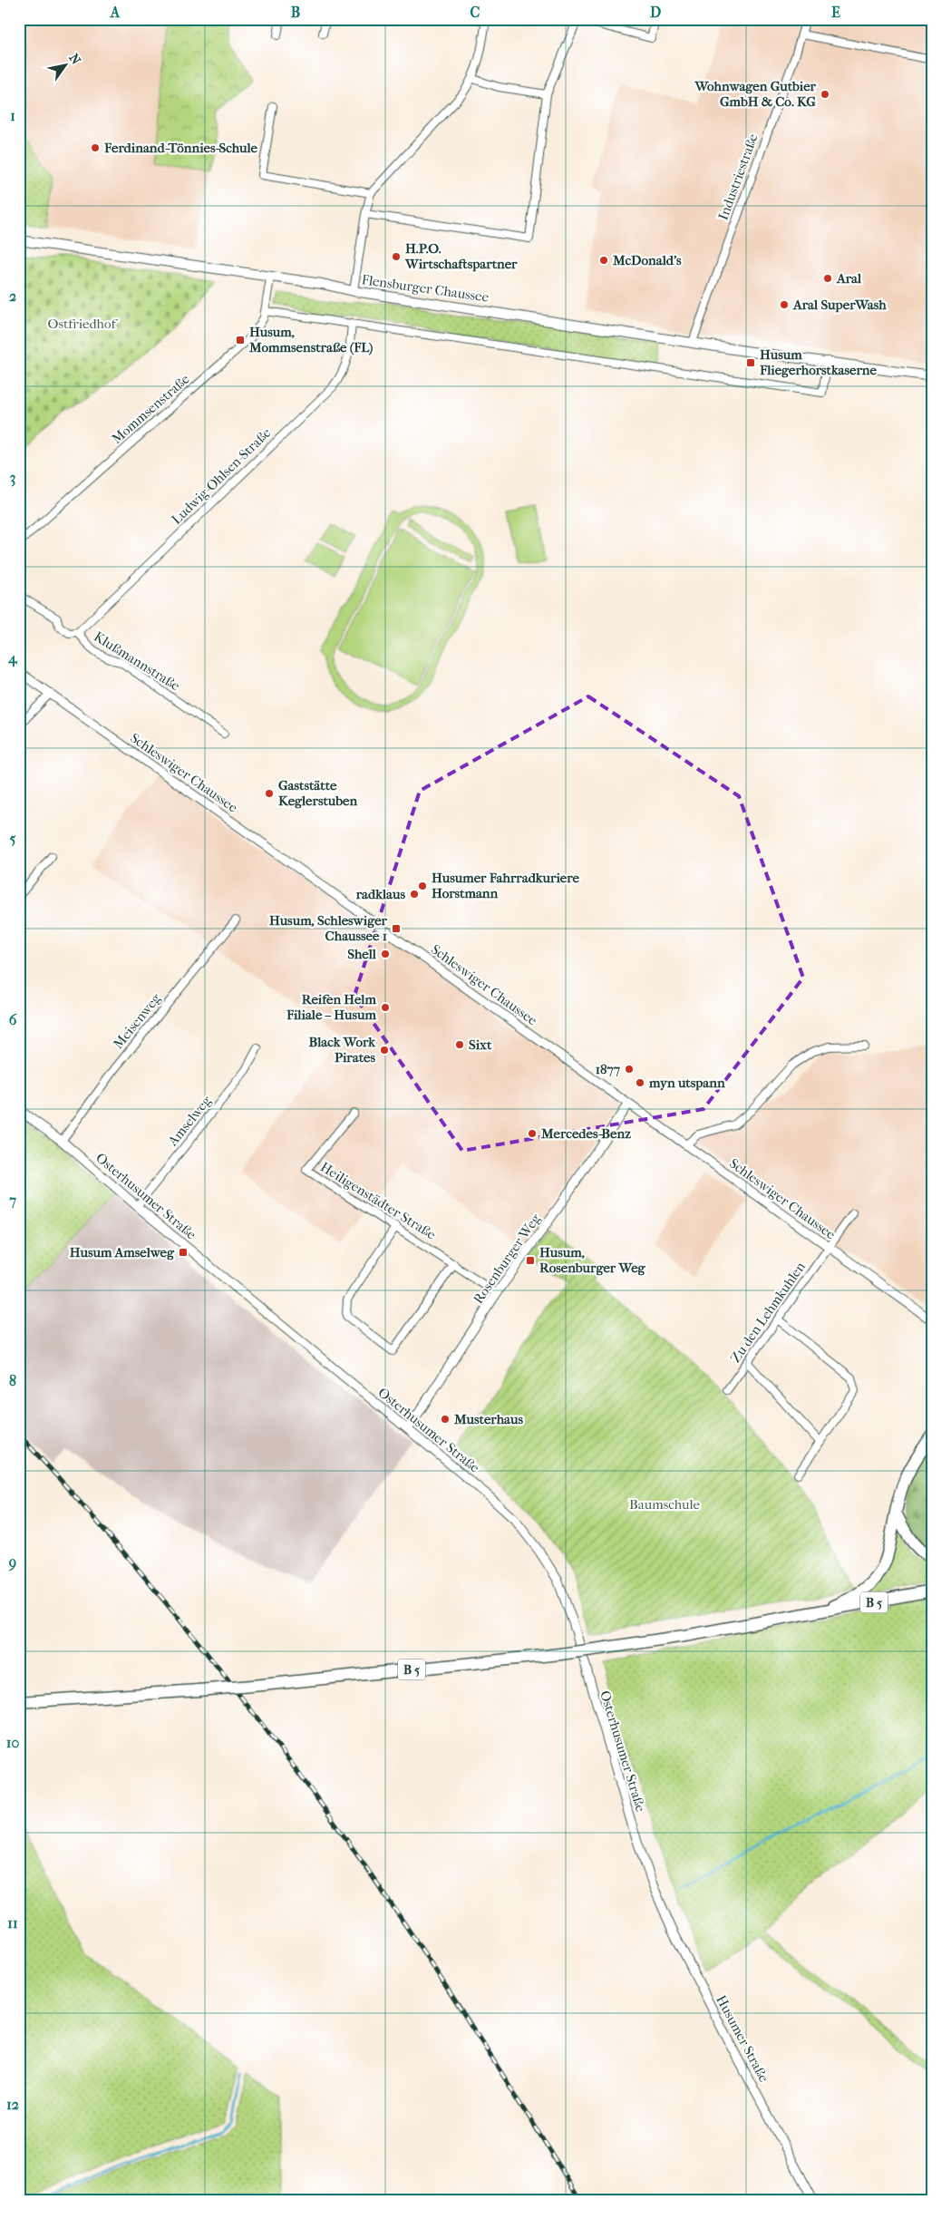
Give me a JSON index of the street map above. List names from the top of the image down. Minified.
{"streets":{"highway":["B 5"],"main road":["Flensburger Chaussee"],"street":["Industriestraße","Mommsenstraße","Ludwig-Ohlsen-Straße","Klußmannstraße","Schleswiger Chaussee","Meisenweg","Amselweg","Osterhusumer Straße","Heiligenstädter Straße","Rosenburger Weg","Zu den Lehmkuhlen","Husumer Straße"]},"crossings":[["Industriestraße","Flensburger Chaussee"],["Flensburger Chaussee","Mommsenstraße"],["Ludwig-Ohlsen-Straße","Klußmannstraße"],["Schleswiger Chaussee","Rosenburger Weg"],["Schleswiger Chaussee","Zu den Lehmkuhlen"],["Meisenweg","Osterhusumer Straße"],["Amselweg","Osterhusumer Straße"],["Osterhusumer Straße","Rosenburger Weg"],["Osterhusumer Straße","Husumer Straße"],["Heiligenstädter Straße","Rosenburger Weg"]],"parks":["Ostfriedhof","Baumschule"],"places":{"other":["Wohnwagen Gutbier GmbH & Co. KG","Ferdinand-Tönnies-Schule","H.P.O. Wirtschaftspartner","McDonald's","Aral","Aral SuperWash","Gaststätte Keglerstuben","Husumer Fahrradkuriere Horstmann","radklaus","Shell","Reifen Helm Filiale – Husum","Sixt","Black Work Pirates","1877","myn utspann","Mercedes-Benz","Musterhaus"],"transit":["Husum, Mommsenstraße (FL)","Husum Fliegerhorstkaserne","Husum, Schleswiger Chaussee 1","Husum Amselweg","Husum, Rosenburger Weg"]},"north":"top right","grid":{"columns":["A","B","C","D","E"],"rows":["1","2","3","4","5","6","7","8","9","10","11","12"]}}
